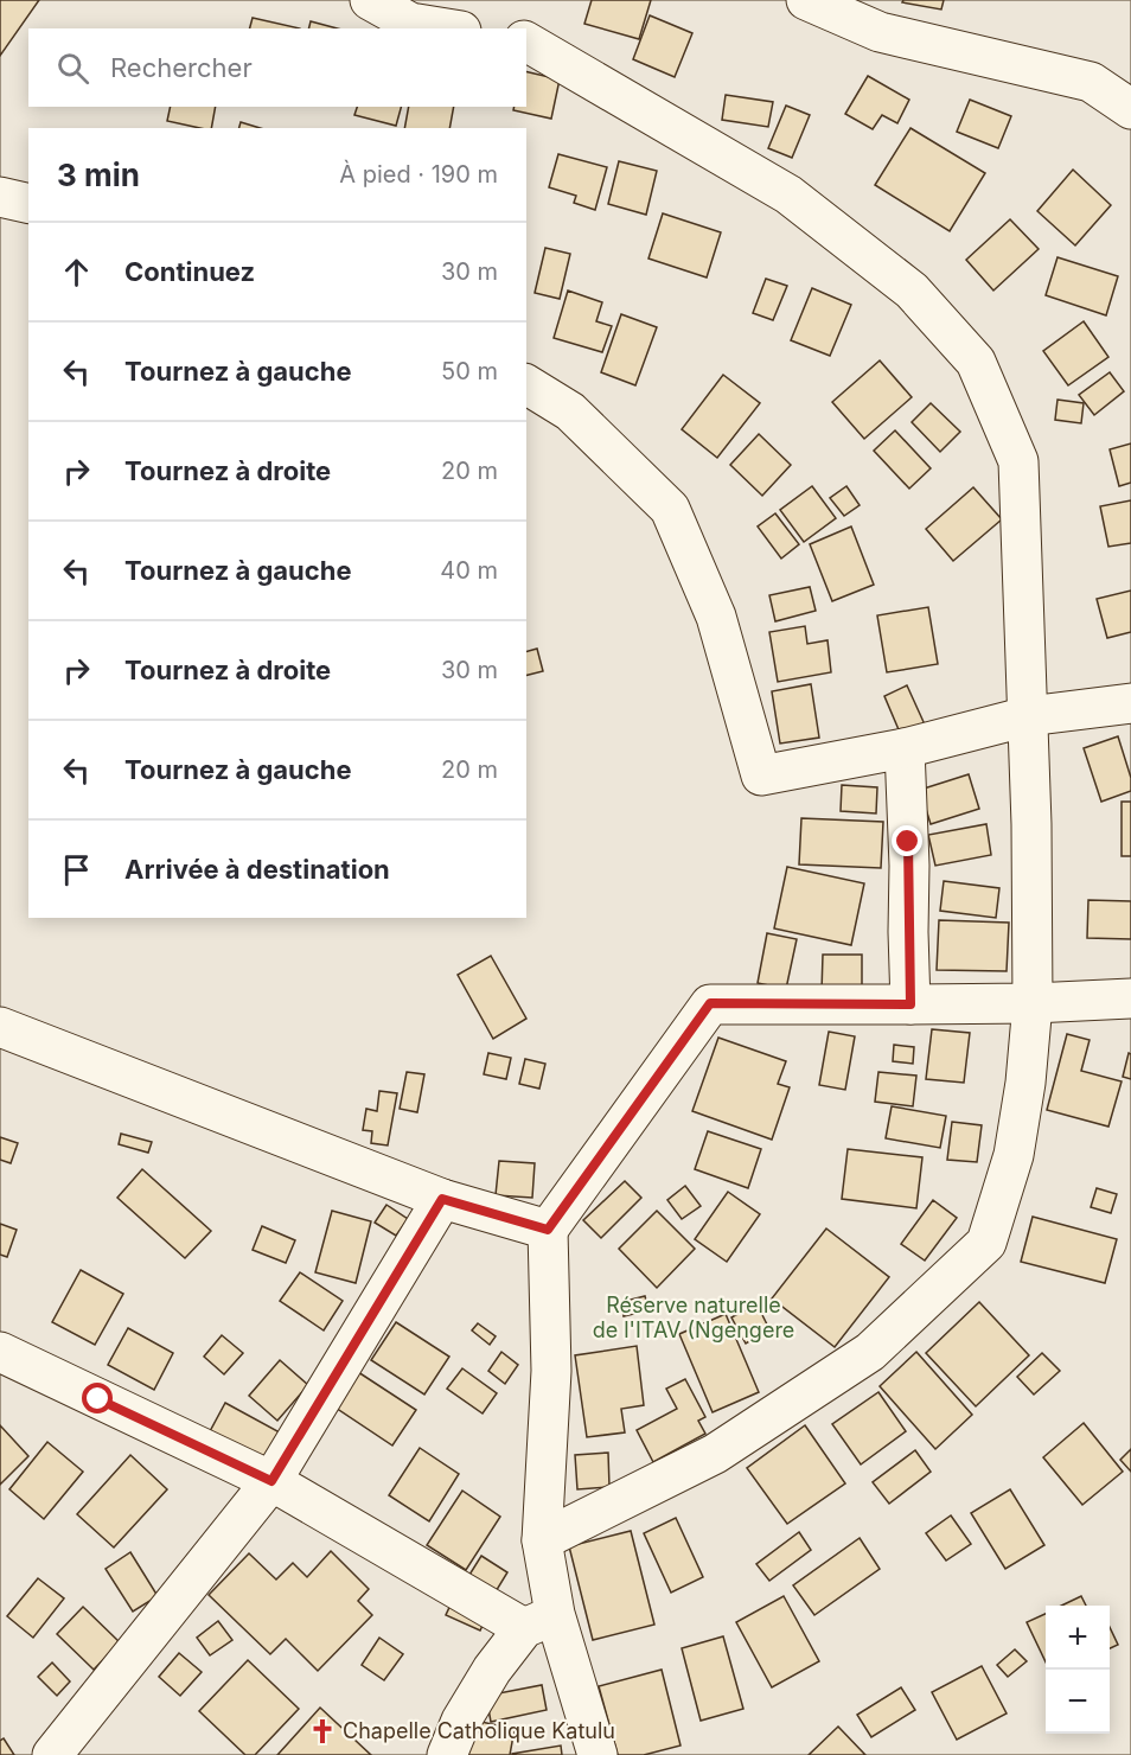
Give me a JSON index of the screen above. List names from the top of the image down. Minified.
{"parks":["Réserve naturelle de l'ITAV (Ngengere"],"places":{"church":["Chapelle Catholique Katulu"]},"page":{"search":"Rechercher","heading":["3 min","À pied · 190 m"],"list":[["Continuez","30 m"],["Tournez à gauche","50 m"],["Tournez à droite","20 m"],["Tournez à gauche","40 m"],["Tournez à droite","30 m"],["Tournez à gauche","20 m"],"Arrivée à destination"],"map_buttons":["+","−"]}}
